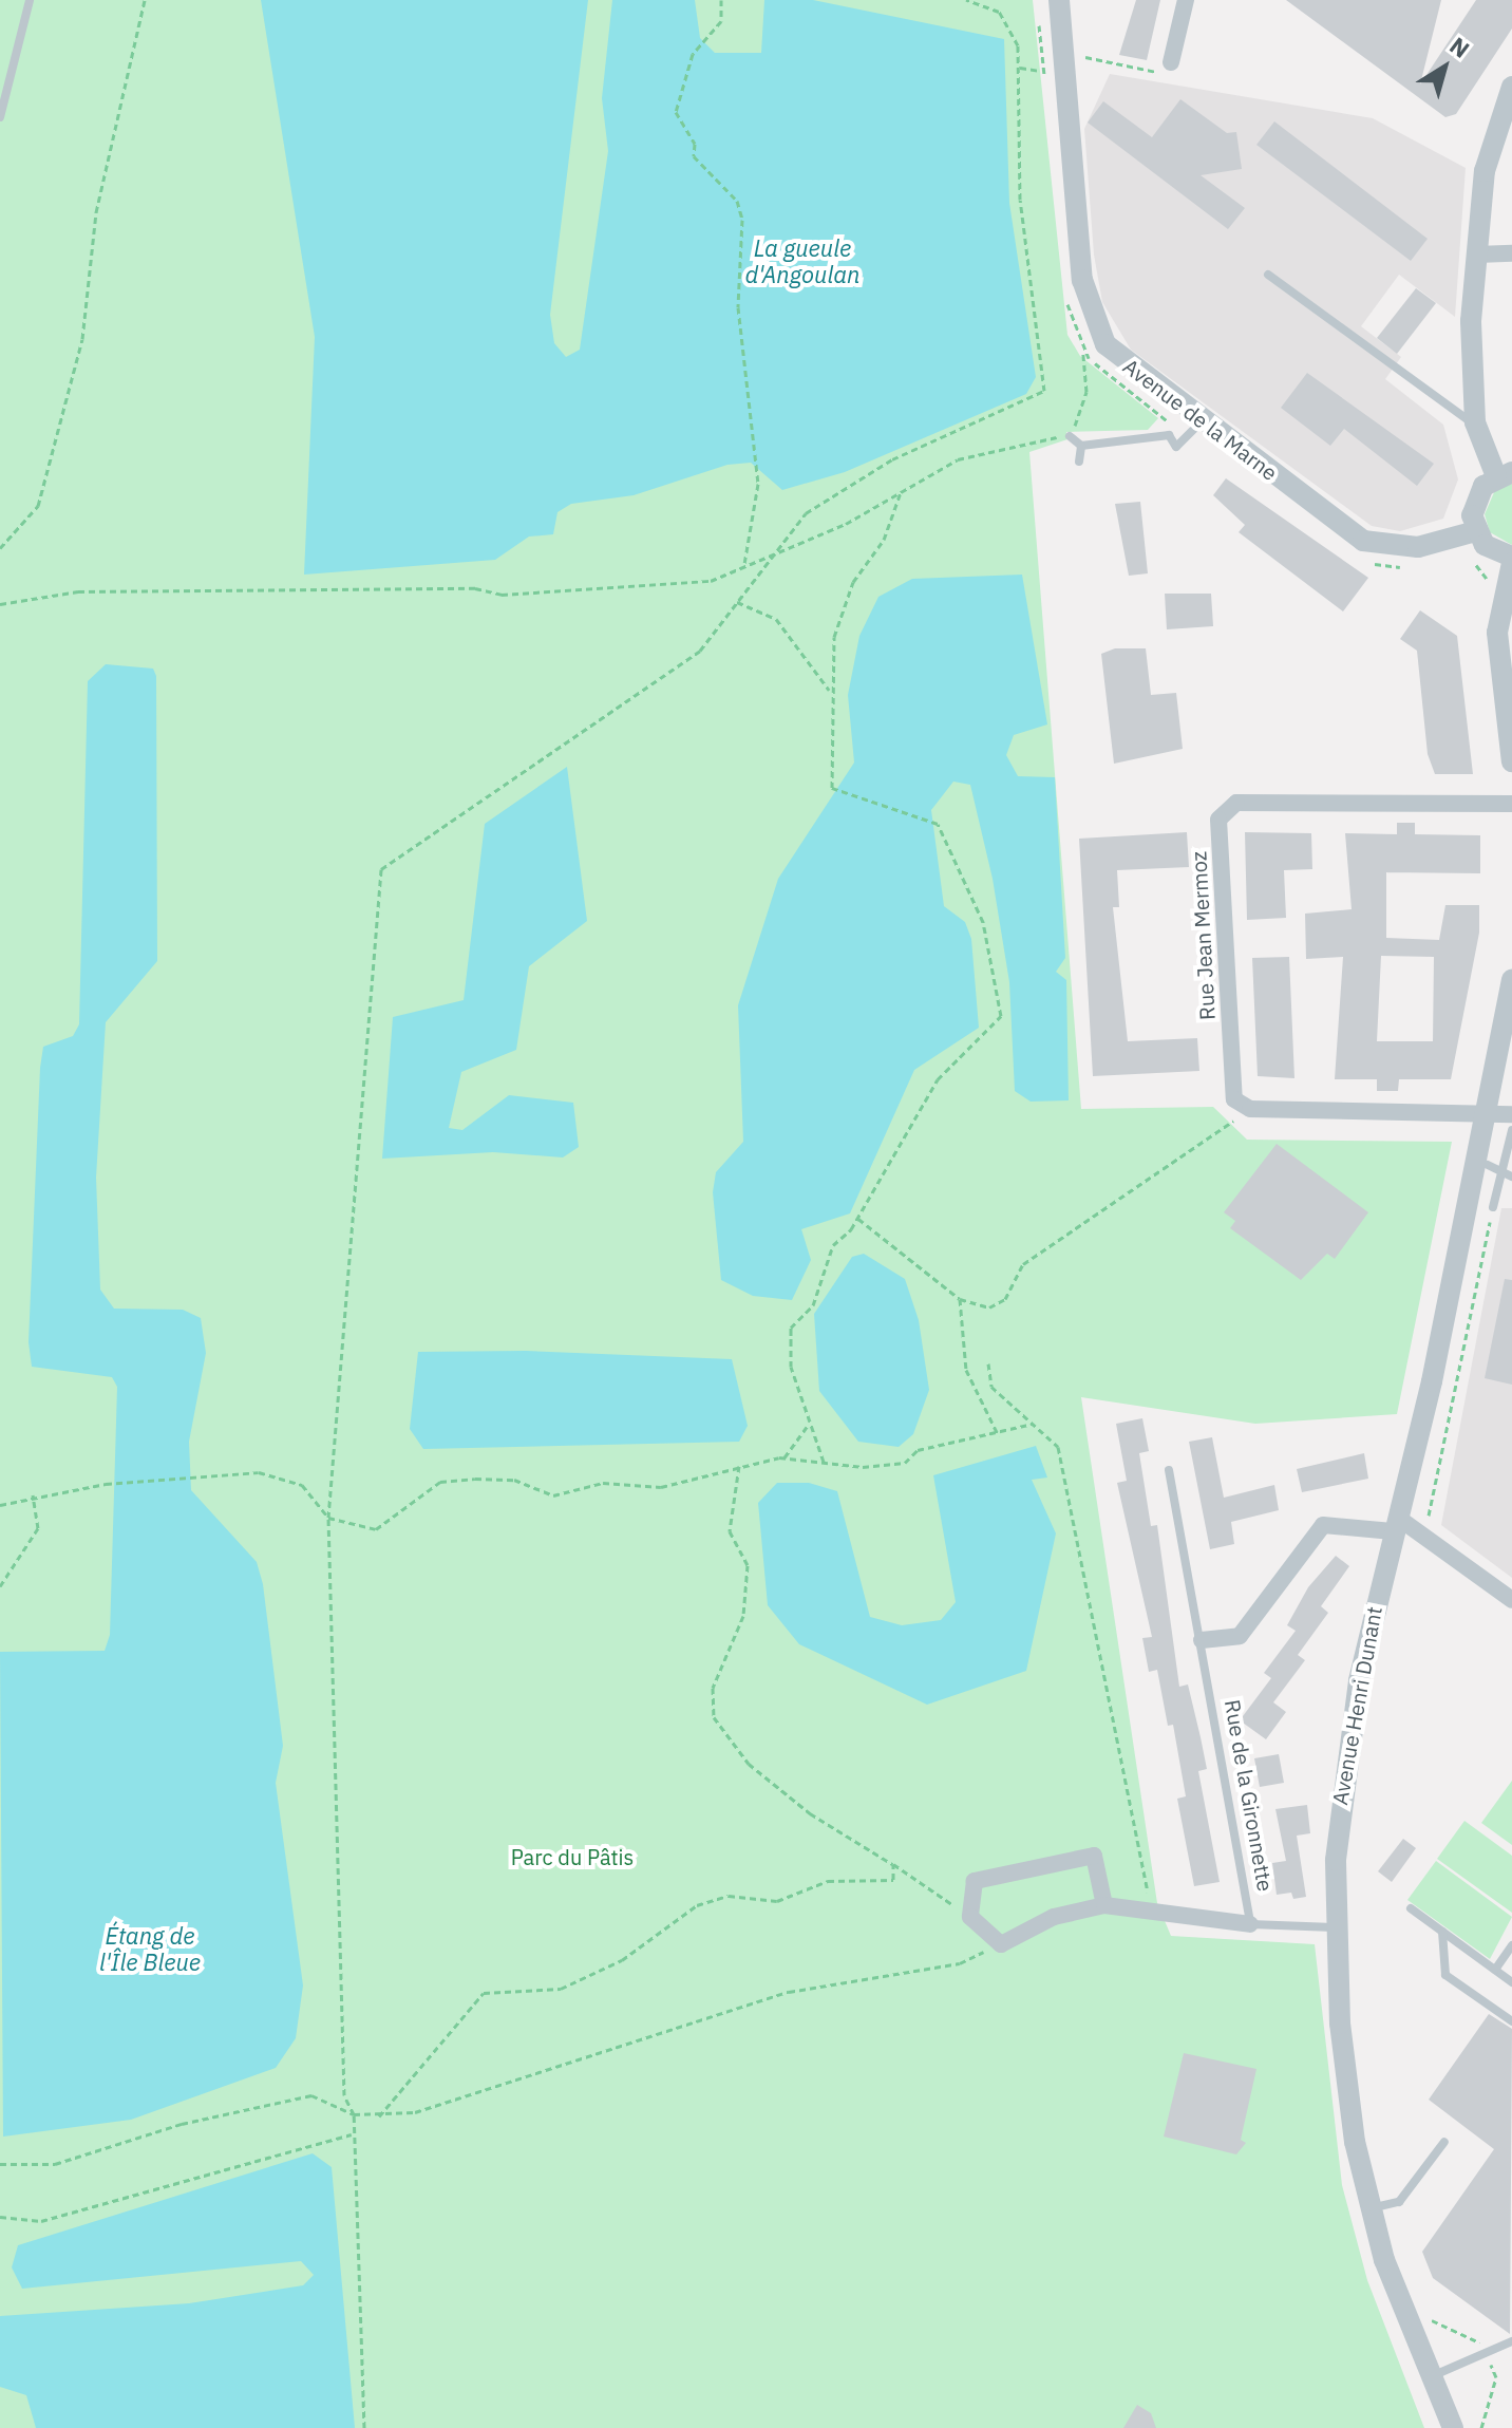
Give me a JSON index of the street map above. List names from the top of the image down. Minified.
{"streets":{"street":["Avenue de la Marne","Rue Jean Mermoz","Avenue Henri Dunant"],"lane":["Rue de la Gironnette"]},"crossings":[["Avenue Henri Dunant","Rue de la Gironnette"]],"water":["La gueule d'Angoulan","Étang de l'Île Bleue"],"parks":["Parc du Pâtis"],"north":"top right"}
